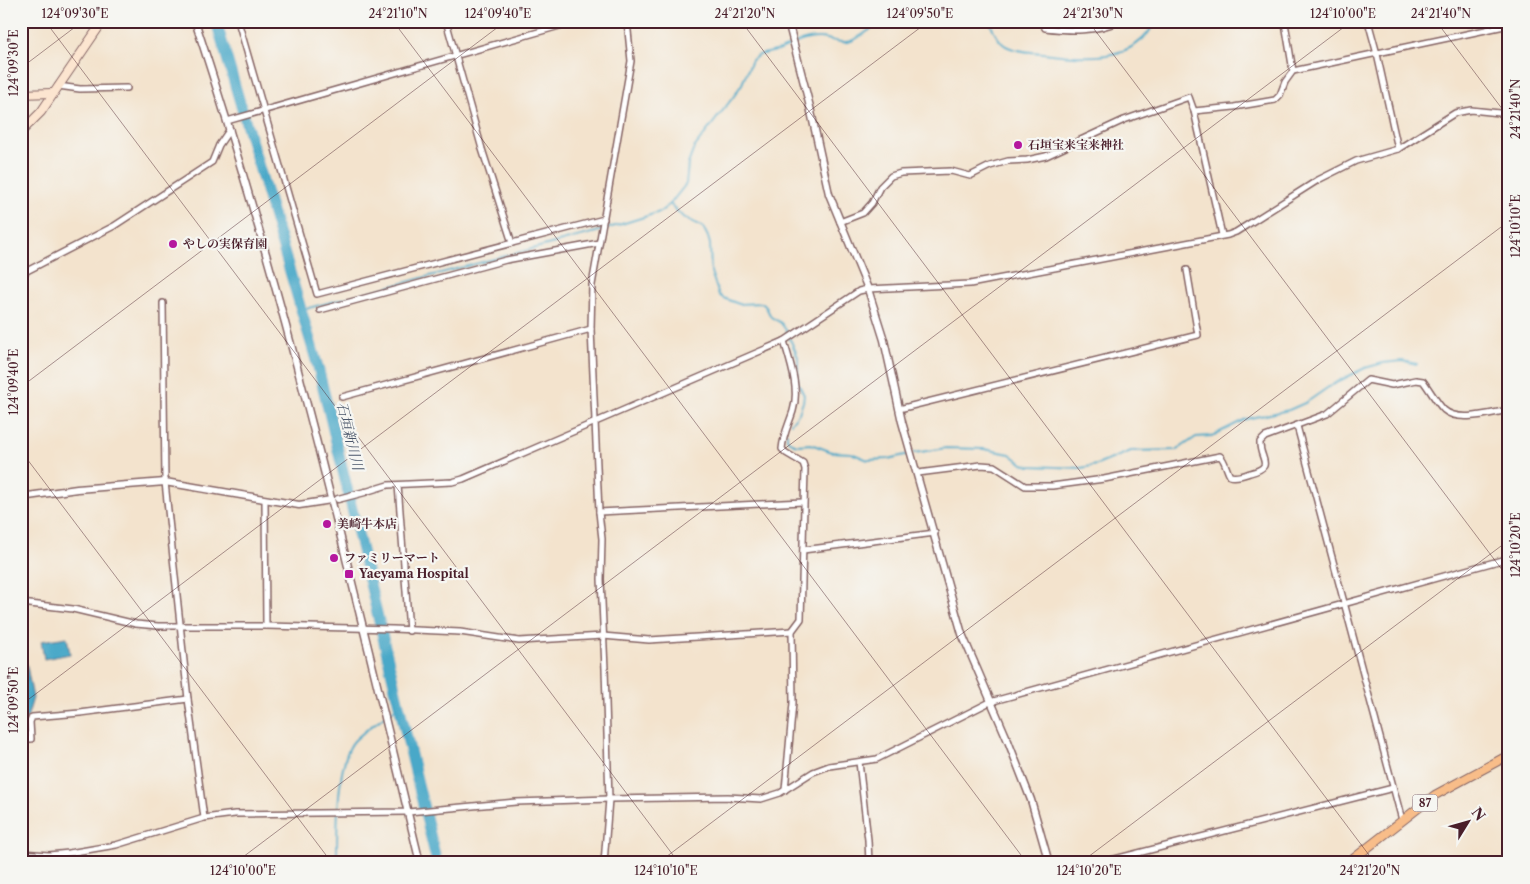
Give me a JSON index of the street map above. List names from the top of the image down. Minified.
{"streets":{"main road":["87"]},"water":["石垣新川川"],"places":{"other":["石垣宝来宝来神社","やしの実保育園","美崎牛本店","ファミリーマート"],"transit":["Yaeyama Hospital"]},"north":"top right","coordinates":["124°09'30\"E","24°21'10\"N","124°09'40\"E","24°21'20\"N","124°09'50\"E","24°21'30\"N","124°10'00\"E","24°21'40\"N","124°10'10\"E","124°10'20\"E"]}
